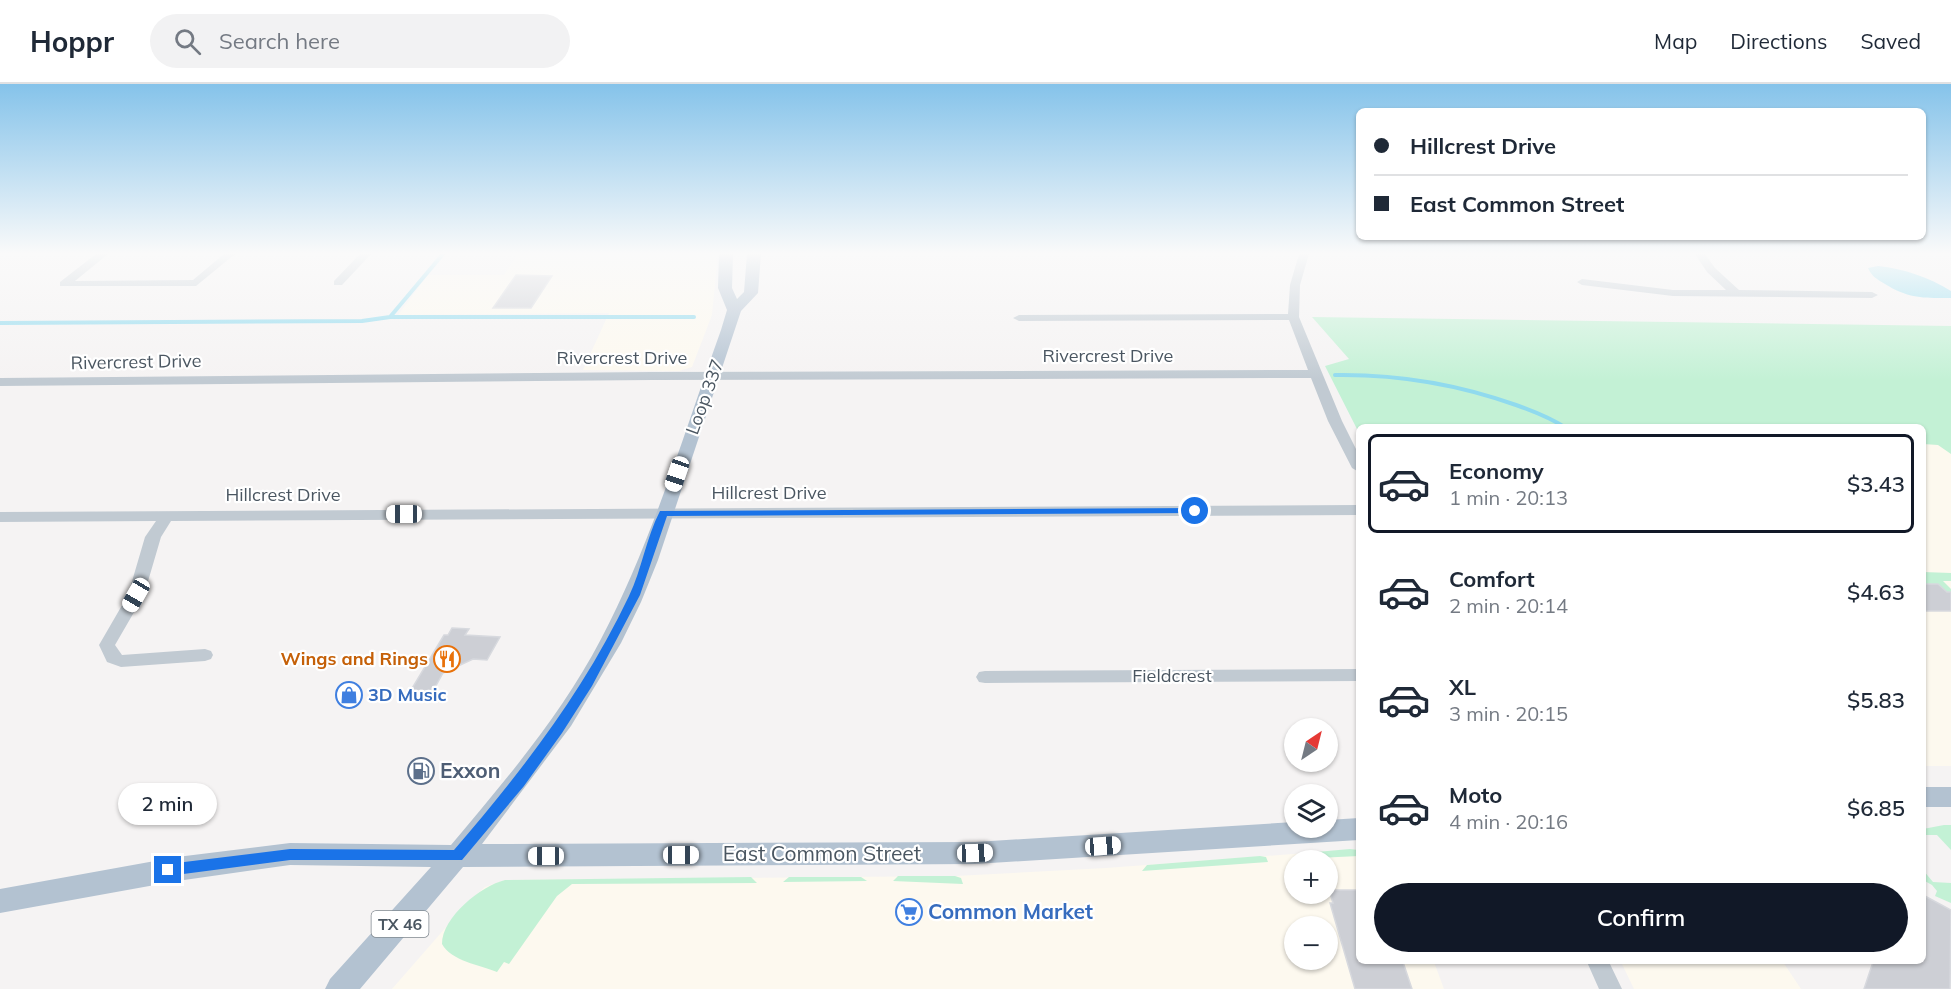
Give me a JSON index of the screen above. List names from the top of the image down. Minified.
{"streets":{"main road":["Loop 337","East Common Street","TX 46"],"street":["Rivercrest Drive","Hillcrest Drive","Fieldcrest"]},"crossings":[["Rivercrest Drive","Loop 337"],["Loop 337","Hillcrest Drive"],["Loop 337","East Common Street"]],"places":{"restaurant":["Wings and Rings"],"shop":["3D Music"],"fuel station":["Exxon"],"supermarket":["Common Market"]},"north":"top right","page":{"header":"Hoppr","search":"Search here","nav":["Map","Directions","Saved"],"banner":["Hillcrest Drive","East Common Street"],"list":[{"name":"Economy","note":"1 min · 20:13","value":"$3.43"},{"name":"Comfort","note":"2 min · 20:14","value":"$4.63"},{"name":"XL","note":"3 min · 20:15","value":"$5.83"},{"name":"Moto","note":"4 min · 20:16","value":"$6.85"}],"map_buttons":["+","−"],"bubble":"2 min","buttons":"Confirm"}}
